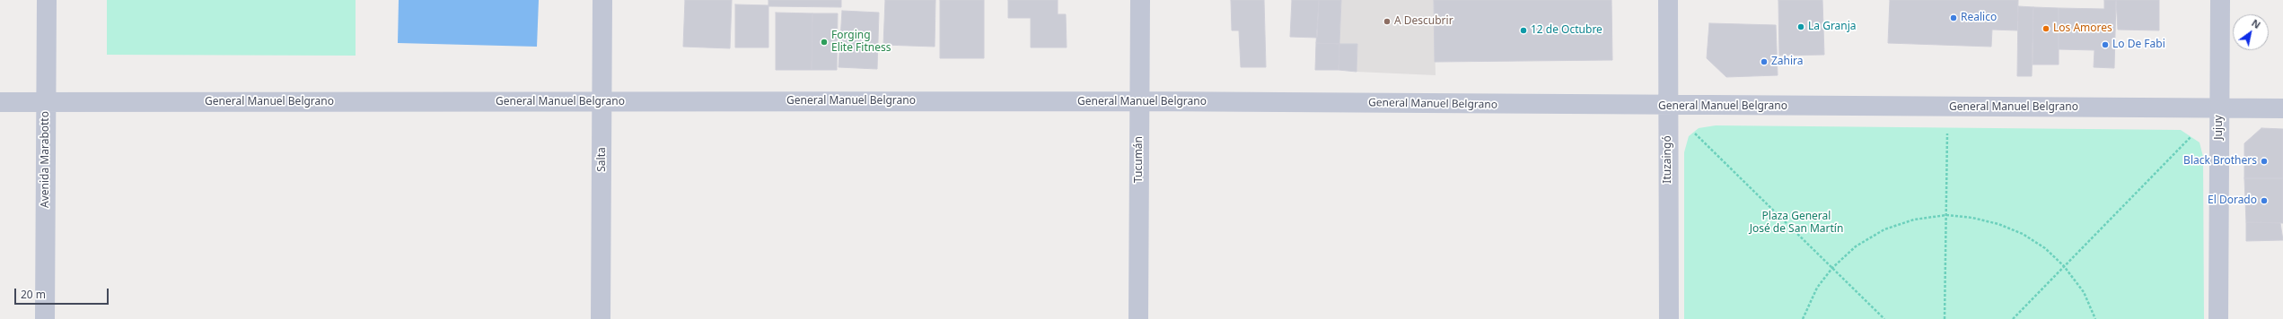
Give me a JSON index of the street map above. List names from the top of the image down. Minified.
{"streets":{"street":["General Manuel Belgrano","Jujuy","Avenida Marabotto","Salta","Tucumán","Ituzaingó"]},"crossings":[["General Manuel Belgrano","Jujuy"],["General Manuel Belgrano","Avenida Marabotto"],["General Manuel Belgrano","Salta"],["General Manuel Belgrano","Tucumán"],["General Manuel Belgrano","Ituzaingó"]],"parks":["Plaza General José de San Martín"],"places":["Realico","A Descubrir","La Granja","Los Amores","12 de Octubre","Forging Elite Fitness","Lo De Fabi","Zahira","Black Brothers","El Dorado"],"scale_bar":"20 m","north":"top right"}
